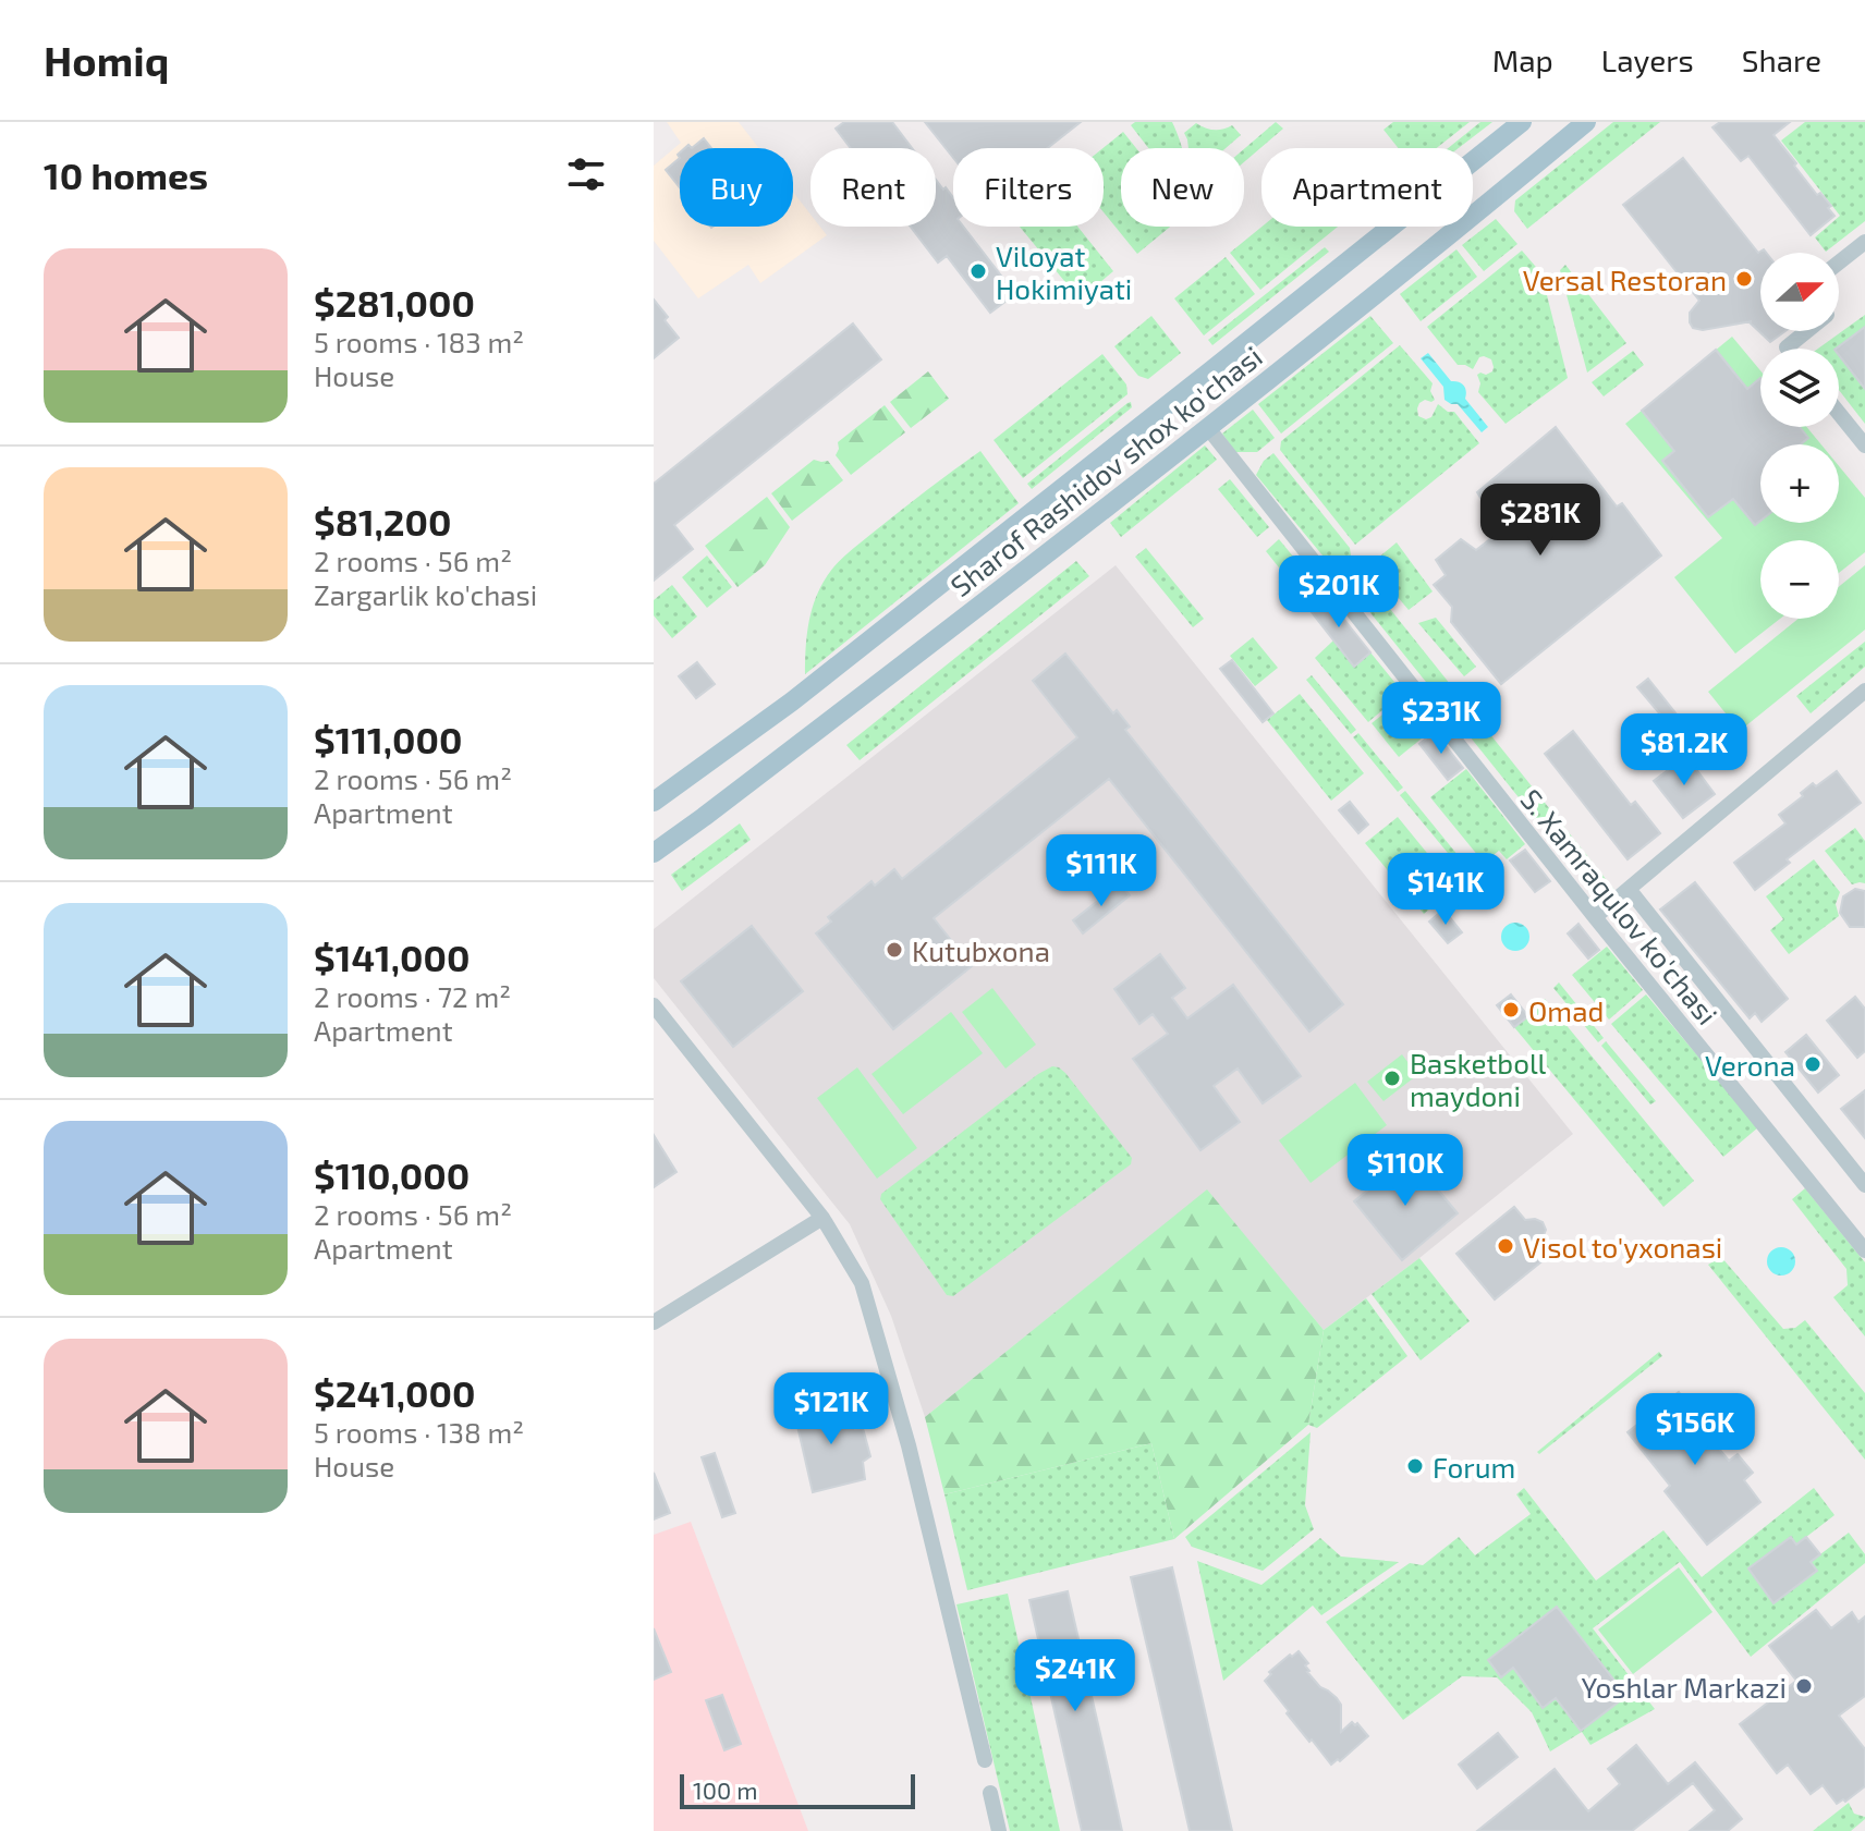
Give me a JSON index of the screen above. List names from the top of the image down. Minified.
{"streets":{"main road":["Sharof Rashidov shox ko'chasi"],"street":["S. Xamraqulov ko'chasi"]},"crossings":[["Sharof Rashidov shox ko'chasi","S. Xamraqulov ko'chasi"]],"places":["Viloyat Hokimiyati","Versal Restoran","Kutubxona","Omad","Verona","Basketboll maydoni","Visol to'yxonasi","Forum","Yoshlar Markazi"],"scale_bar":"100 m","north":"right","page":{"header":"Homiq","nav":["Map","Layers","Share"],"heading":"10 homes","chip":["Buy","Rent","Filters","New","Apartment"],"list":[{"name":"$281,000","note":"5 rooms · 183 m² · House"},{"name":"$81,200","note":"2 rooms · 56 m² · Zargarlik ko'chasi"},{"name":"$111,000","note":"2 rooms · 56 m² · Apartment"},{"name":"$141,000","note":"2 rooms · 72 m² · Apartment"},{"name":"$110,000","note":"2 rooms · 56 m² · Apartment"},{"name":"$241,000","note":"5 rooms · 138 m² · House"}],"map_buttons":["+","−"],"price":["$281K","$201K","$231K","$81.2K","$111K","$141K","$110K","$121K","$156K","$241K"],"scale":"100 m"}}
